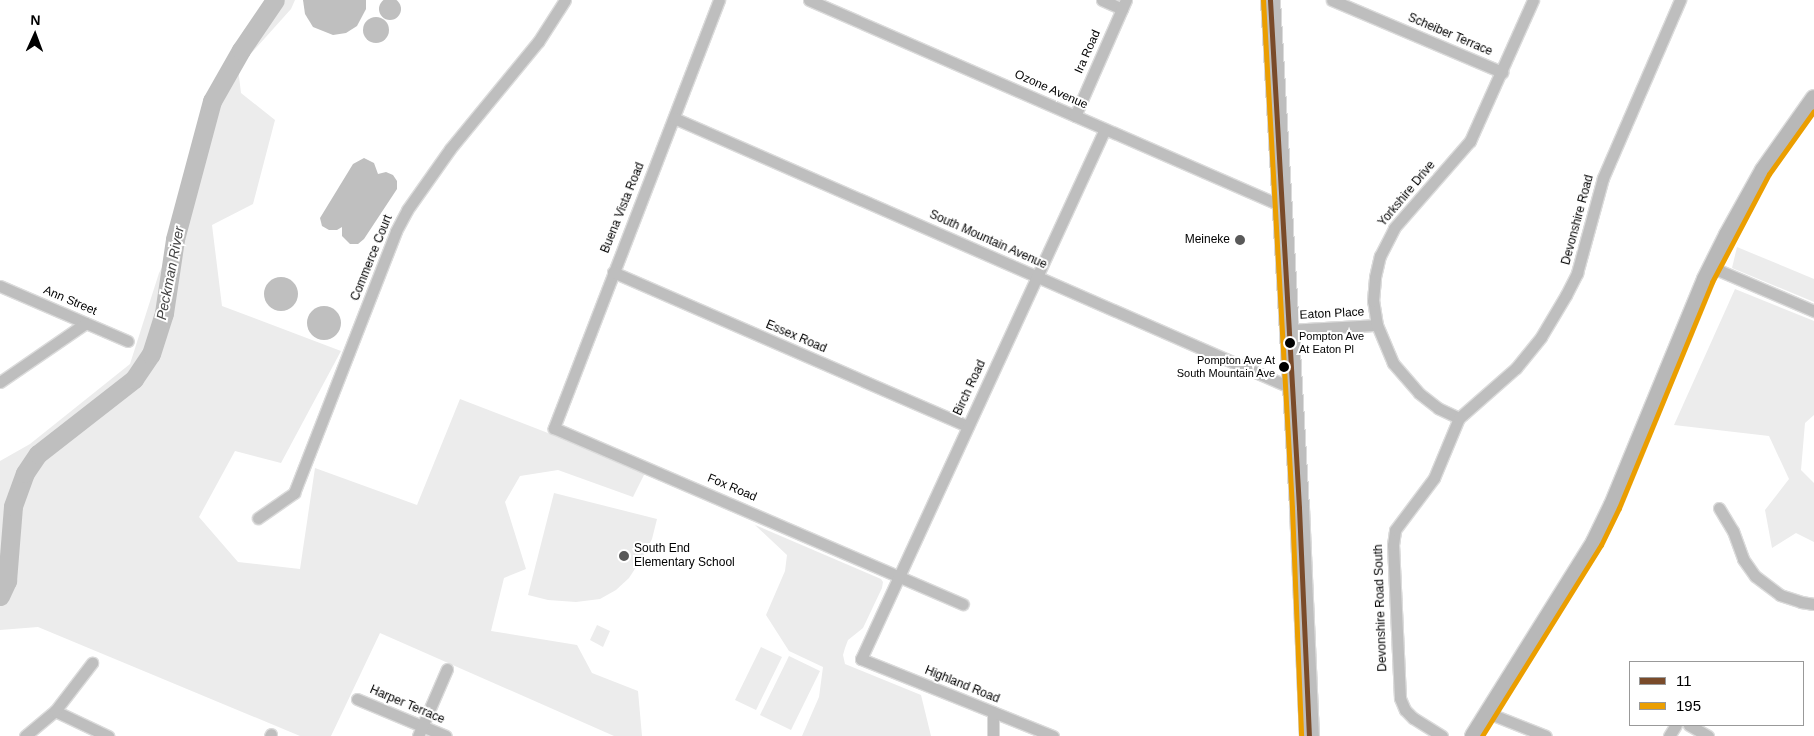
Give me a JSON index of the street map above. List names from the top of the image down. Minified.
{"streets":{"street":["Scheiber Terrace","Ira Road","Ozone Avenue","Yorkshire Drive","Buena Vista Road","Devonshire Road","South Mountain Avenue","Commerce Court","Ann Street","Eaton Place","Essex Road","Birch Road","Fox Road","Devonshire Road South","Highland Road","Harper Terrace"]},"crossings":[["Scheiber Terrace","Yorkshire Drive"],["Ira Road","Ozone Avenue"],["Ozone Avenue","Birch Road"],["Yorkshire Drive","Devonshire Road"],["Yorkshire Drive","Eaton Place"],["Yorkshire Drive","Devonshire Road South"],["Buena Vista Road","South Mountain Avenue"],["Buena Vista Road","Essex Road"],["Buena Vista Road","Fox Road"],["Devonshire Road","Devonshire Road South"],["South Mountain Avenue","Birch Road"],["Essex Road","Birch Road"],["Birch Road","Fox Road"],["Birch Road","Highland Road"]],"water":["Peckman River"],"places":["Meineke","Pompton Ave At Eaton Pl","Pompton Ave At South Mountain Ave","South End Elementary School"],"lines":["transit line 11","transit line 195"],"legend":["11","195"],"north":"top"}
